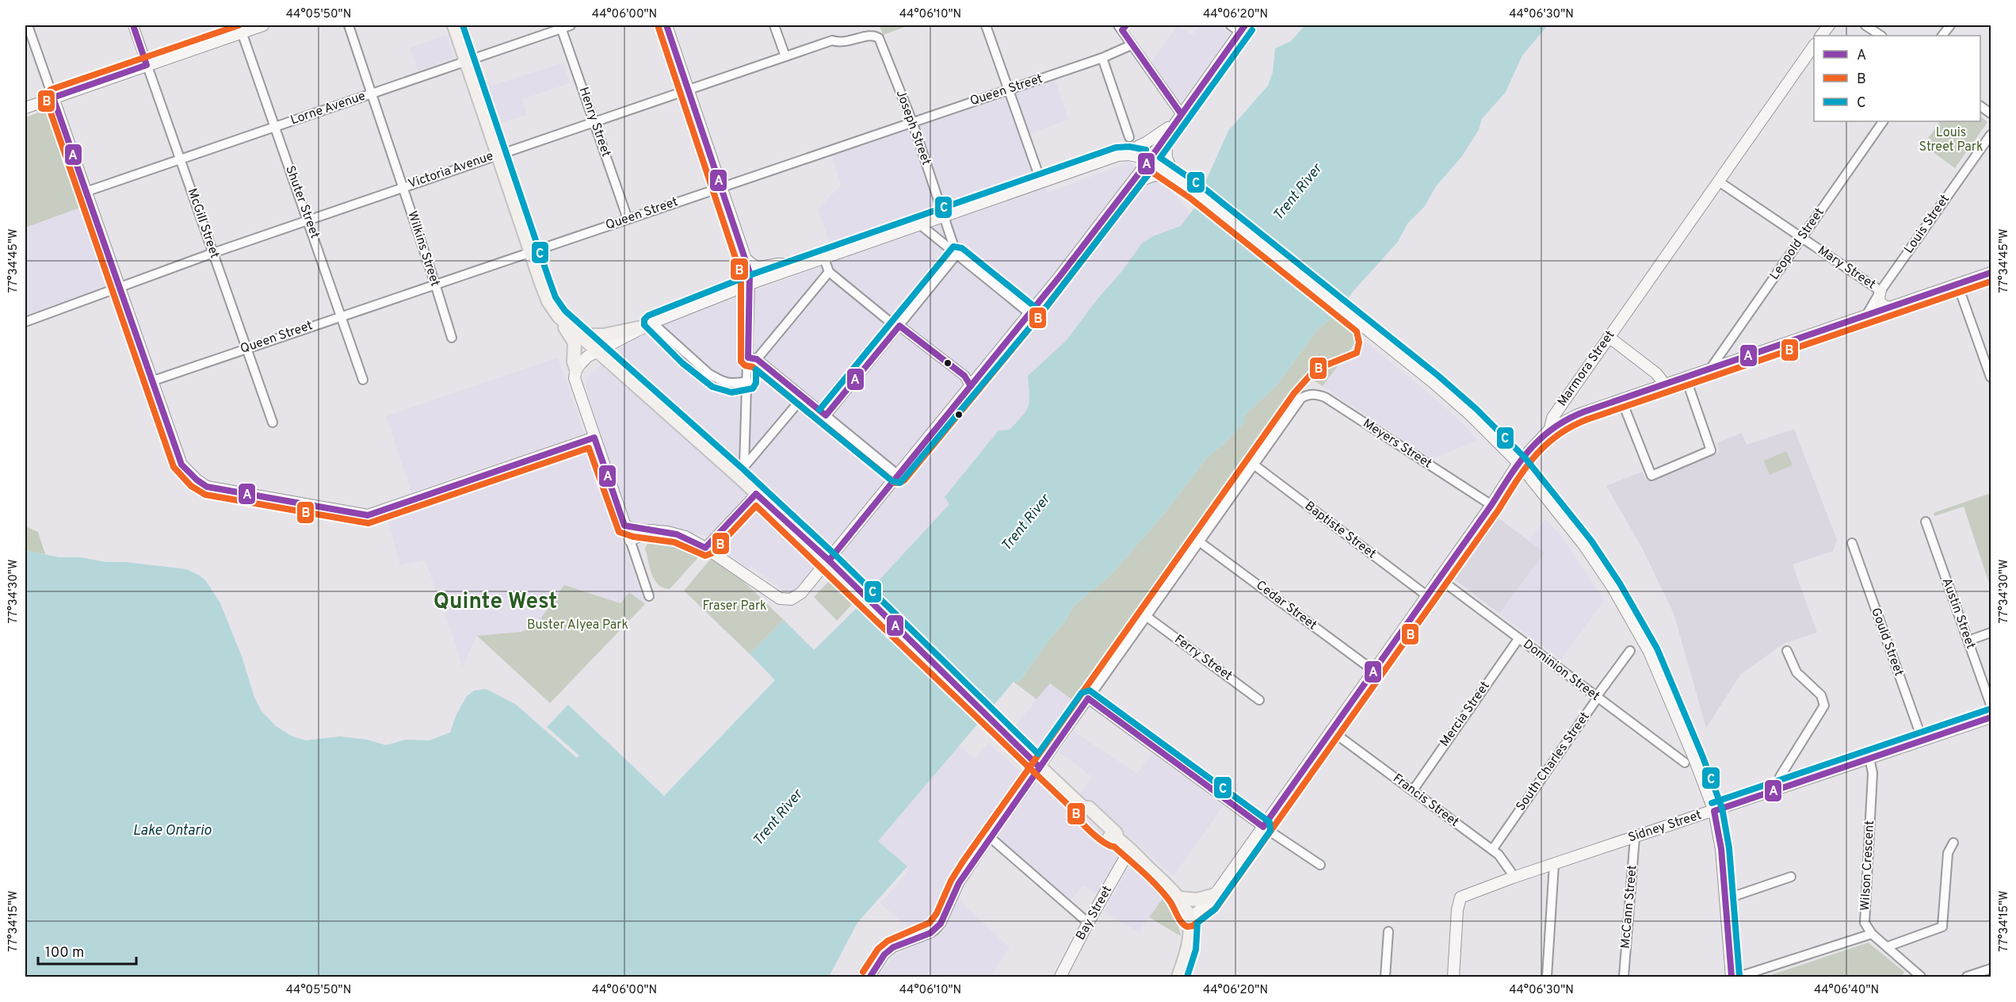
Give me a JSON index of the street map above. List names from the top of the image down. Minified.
{"streets":{"street":["Queen Street","Lorne Avenue","Henry Street","Joseph Street","Victoria Avenue","Shuter Street","McGill Street","Louis Street","Leopold Street","Wilkins Street","Mary Street","Marmora Street","Meyers Street","Baptiste Street","Cedar Street","Austin Street","Gould Street","Ferry Street","Dominion Street","Mercia Street","South Charles Street","Francis Street","Sidney Street","Wilson Crescent","McCann Street","Bay Street"]},"crossings":[["Queen Street","Henry Street"],["Queen Street","Joseph Street"],["Queen Street","Shuter Street"],["Queen Street","McGill Street"],["Queen Street","Wilkins Street"],["Lorne Avenue","Henry Street"],["Lorne Avenue","Shuter Street"],["Lorne Avenue","McGill Street"],["Lorne Avenue","Wilkins Street"],["Henry Street","Victoria Avenue"],["Joseph Street","Victoria Avenue"],["Victoria Avenue","Shuter Street"],["Victoria Avenue","McGill Street"],["Victoria Avenue","Wilkins Street"],["Louis Street","Mary Street"],["Leopold Street","Mary Street"],["Mary Street","Marmora Street"],["Marmora Street","Meyers Street"],["Marmora Street","Baptiste Street"],["Marmora Street","Cedar Street"],["Marmora Street","Dominion Street"],["Marmora Street","Francis Street"],["Meyers Street","Baptiste Street"],["Gould Street","Sidney Street"],["Dominion Street","Mercia Street"],["Dominion Street","South Charles Street"],["Mercia Street","Francis Street"],["South Charles Street","Francis Street"],["Francis Street","Sidney Street"],["Sidney Street","Wilson Crescent"],["Sidney Street","McCann Street"]],"districts":["Quinte West"],"water":["Trent River","Lake Ontario"],"parks":["Louis Street Park","Fraser Park","Buster Alyea Park"],"lines":["transit line A","transit line B","transit line C"],"legend":["A","B","C"],"scale_bar":"100 m","coordinates":["44°05'50\"N","44°06'00\"N","44°06'10\"N","44°06'20\"N","44°06'30\"N","77°34'45\"W","77°34'30\"W","77°34'15\"W","44°06'40\"N"]}
